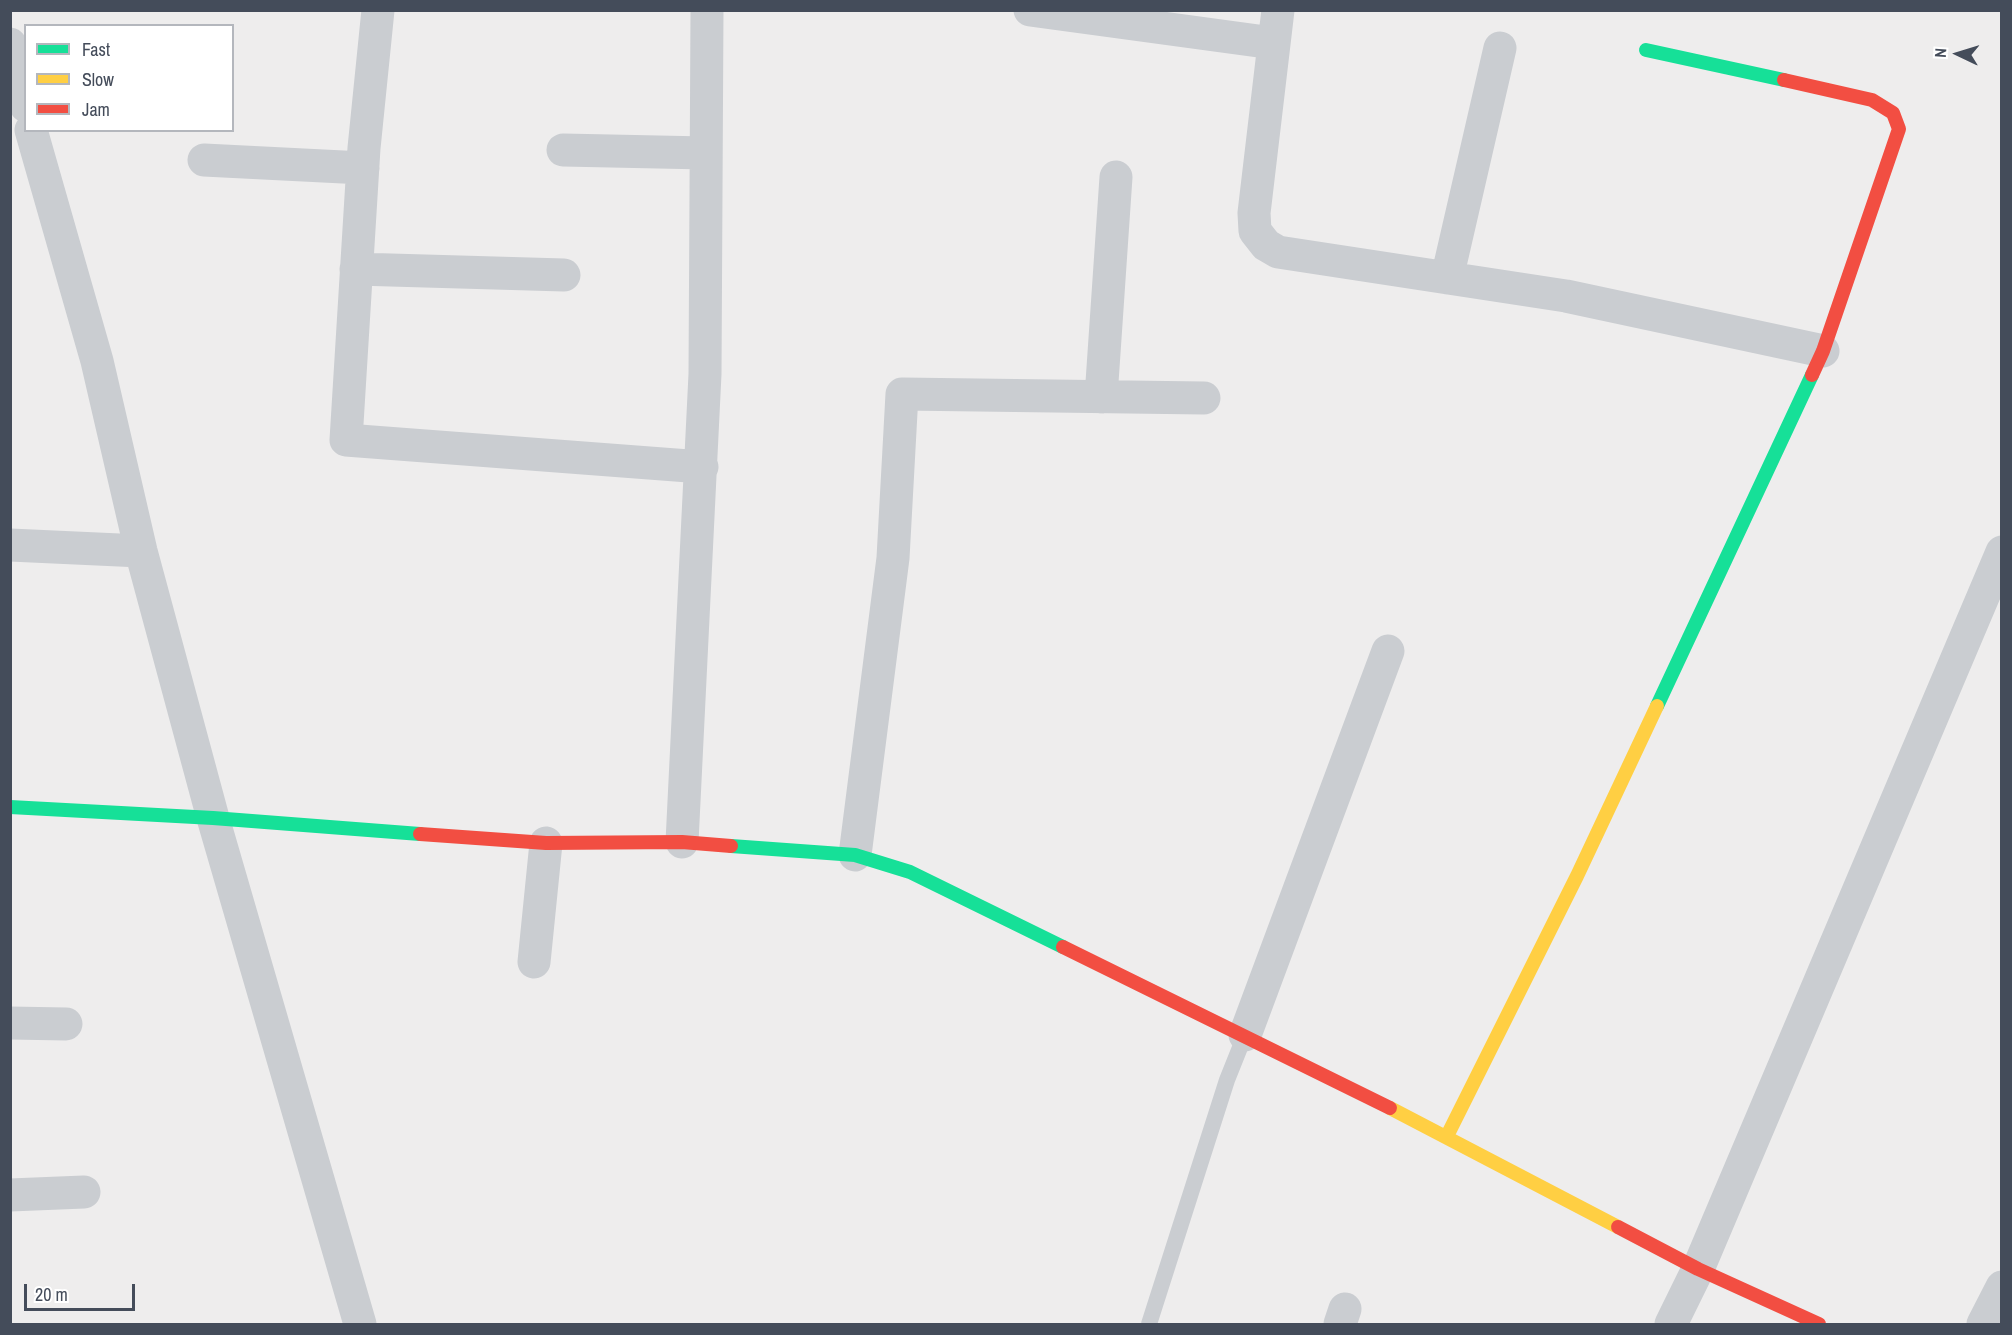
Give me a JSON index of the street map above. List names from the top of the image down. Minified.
{"legend":["Fast","Slow","Jam"],"scale_bar":"20 m","north":"left"}
